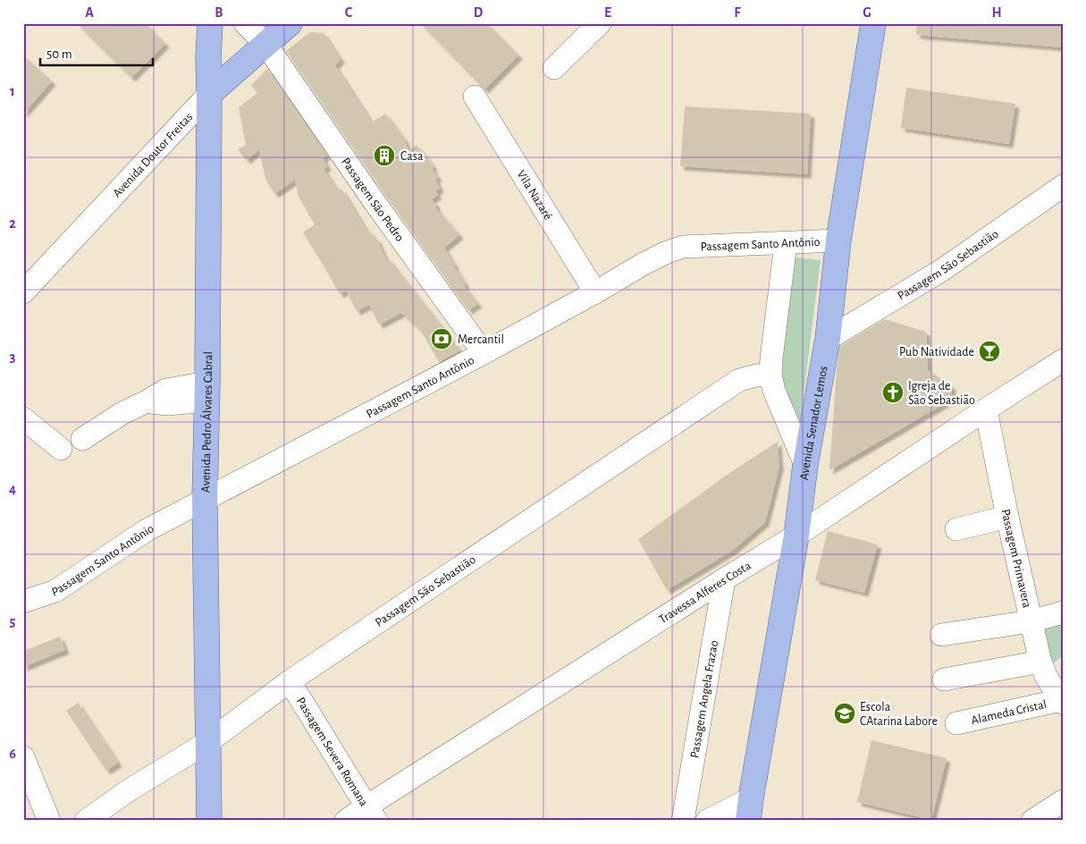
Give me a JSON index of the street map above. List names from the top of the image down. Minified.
{"streets":{"main road":["Avenida Doutor Freitas","Avenida Pedro Álvares Cabral","Avenida Senador Lemos"],"street":["Vila Nazaré","Passagem São Pedro","Passagem Santo Antônio","Passagem São Sebastião","Passagem Primavera","Travessa Alferes Costa","Passagem Angela Frazao","Alameda Cristal","Passagem Severa Romana"]},"crossings":[["Avenida Doutor Freitas","Passagem São Pedro"],["Avenida Doutor Freitas","Avenida Pedro Álvares Cabral"],["Vila Nazaré","Passagem Santo Antônio"],["Passagem São Pedro","Passagem Santo Antônio"],["Passagem Santo Antônio","Avenida Pedro Álvares Cabral"],["Passagem Santo Antônio","Avenida Senador Lemos"],["Passagem São Sebastião","Avenida Pedro Álvares Cabral"],["Passagem São Sebastião","Avenida Senador Lemos"],["Passagem São Sebastião","Passagem Severa Romana"],["Avenida Senador Lemos","Travessa Alferes Costa"],["Passagem Primavera","Travessa Alferes Costa"],["Passagem Primavera","Alameda Cristal"],["Travessa Alferes Costa","Passagem Angela Frazao"],["Travessa Alferes Costa","Passagem Severa Romana"]],"places":{"building":["Casa"],"bank":["Mercantil"],"bar":["Pub Natividade"],"church":["Igreja de São Sebastião"],"school or university":["Escola CAtarina Labore"]},"scale_bar":"50 m","grid":{"columns":["A","B","C","D","E","F","G","H"],"rows":["1","2","3","4","5","6"]}}
